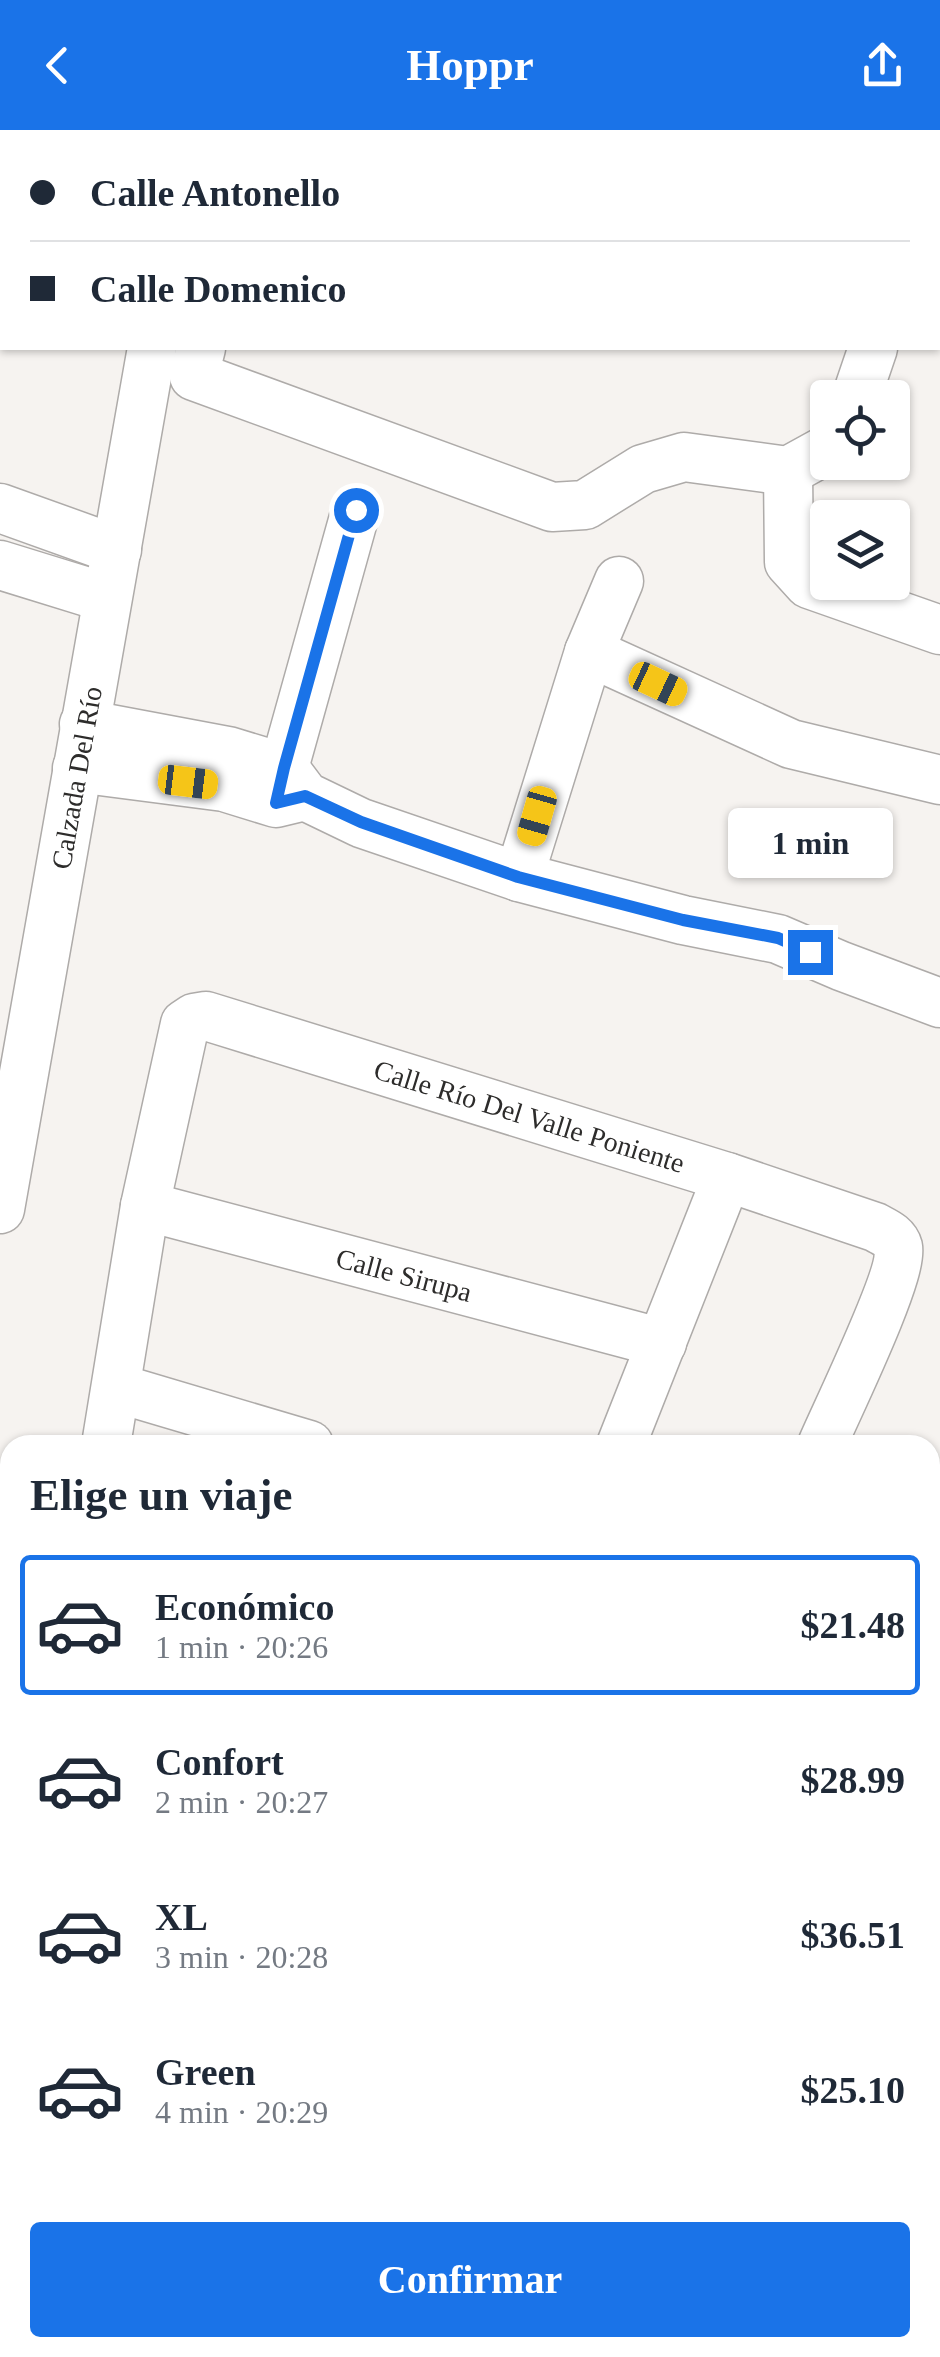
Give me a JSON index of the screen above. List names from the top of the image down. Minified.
{"streets":{"street":["Calzada Del Río","Calle Río Del Valle Poniente","Calle Sirupa"]},"crossings":[["Calle Río Del Valle Poniente","Calle Sirupa"]],"page":{"header":"Hoppr","banner":["Calle Antonello","Calle Domenico"],"bubble":"1 min","heading":"Elige un viaje","list":[{"name":"Económico","note":"1 min · 20:26","value":"$21.48"},{"name":"Confort","note":"2 min · 20:27","value":"$28.99"},{"name":"XL","note":"3 min · 20:28","value":"$36.51"},{"name":"Green","note":"4 min · 20:29","value":"$25.10"}],"buttons":"Confirmar"}}
